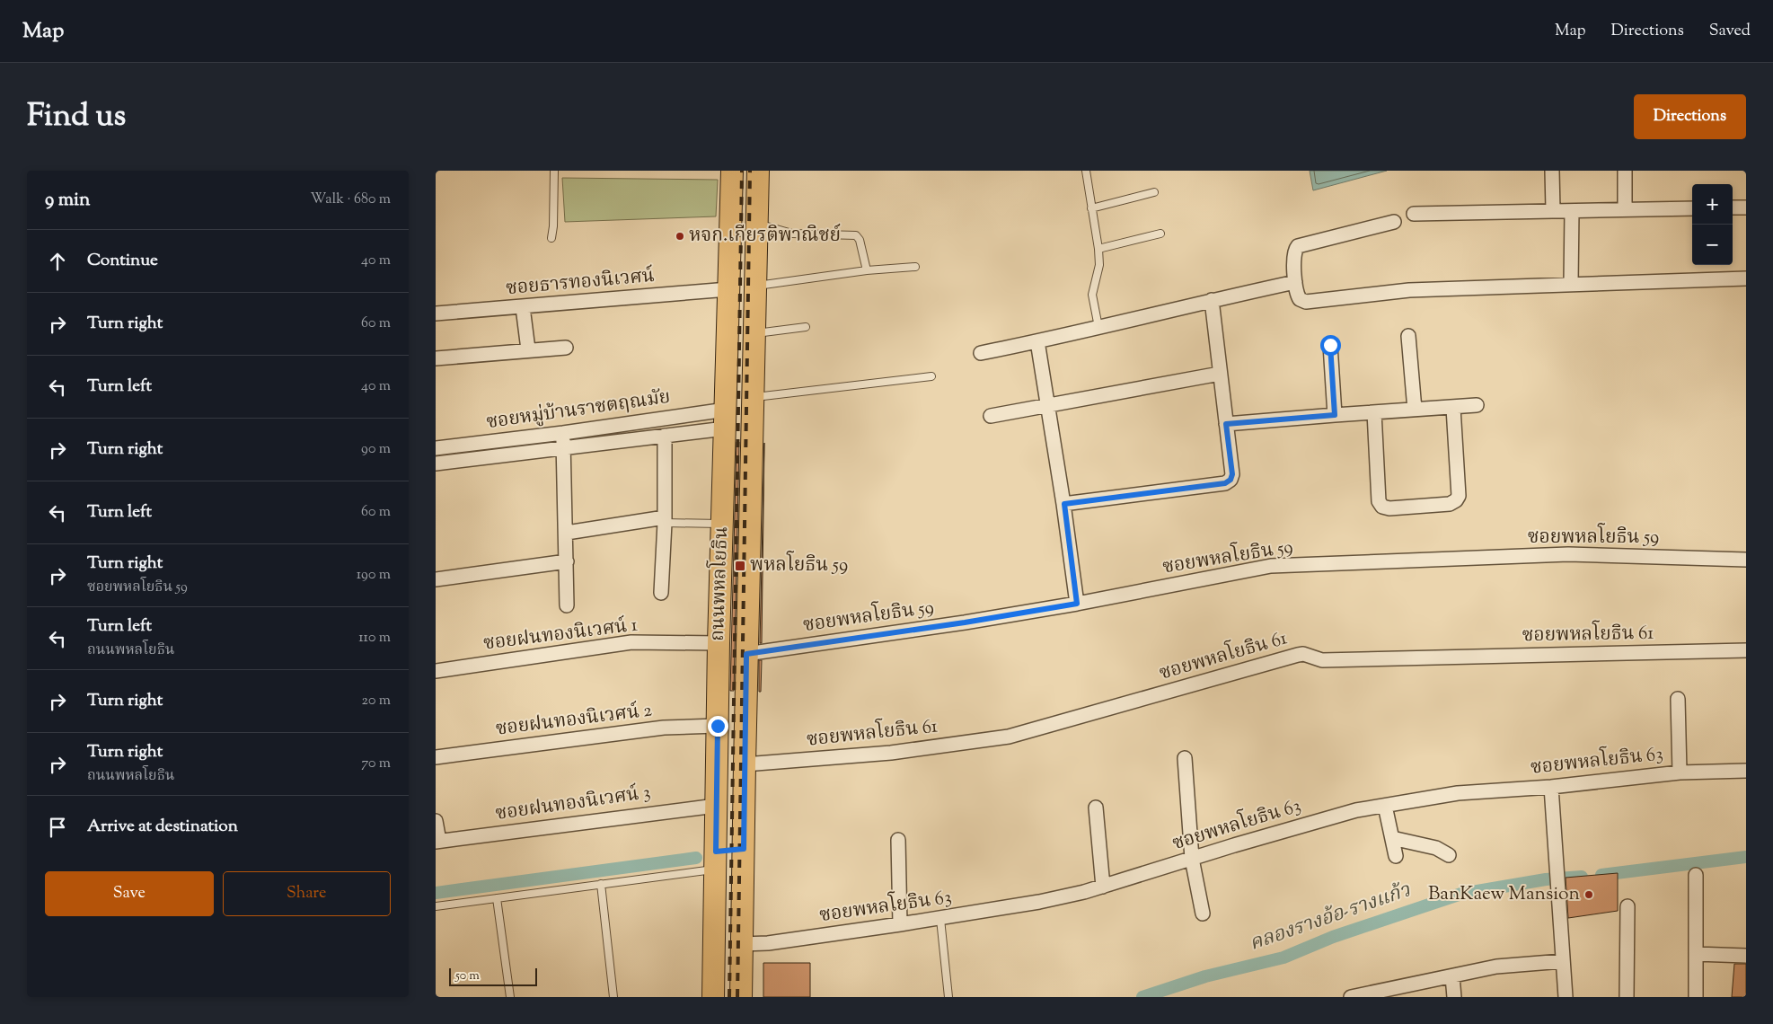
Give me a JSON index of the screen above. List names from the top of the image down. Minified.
{"streets":{"main road":["ถนนพหลโยธิน"],"street":["ซอยธารทองนิเวศน์","ซอยหมู่บ้านราชตฤณมัย","ซอยพหลโยธิน 59","ซอยฝนทองนิเวศน์ 1","ซอยพหลโยธิน 61","ซอยฝนทองนิเวศน์ 2","ซอยพหลโยธิน 63","ซอยฝนทองนิเวศน์ 3"]},"crossings":[["ซอยธารทองนิเวศน์","ถนนพหลโยธิน"],["ซอยหมู่บ้านราชตฤณมัย","ถนนพหลโยธิน"],["ซอยพหลโยธิน 59","ถนนพหลโยธิน"],["ถนนพหลโยธิน","ซอยฝนทองนิเวศน์ 1"],["ถนนพหลโยธิน","ซอยพหลโยธิน 61"],["ถนนพหลโยธิน","ซอยฝนทองนิเวศน์ 2"],["ถนนพหลโยธิน","ซอยพหลโยธิน 63"],["ถนนพหลโยธิน","ซอยฝนทองนิเวศน์ 3"]],"water":["คลองรางอ้อ-รางแก้ว"],"places":{"other":["หจก.เกียรติพาณิชย์","BanKaew Mansion"],"transit":["พหลโยธิน 59"]},"scale_bar":"50 m","page":{"header":"Map","nav":["Map","Directions","Saved"],"title":"Find us","buttons":["Directions",["Save","Share"]],"heading":["9 min","Walk · 680 m"],"map_buttons":["+","−"],"list":[["Continue","40 m"],["Turn right","60 m"],["Turn left","40 m"],["Turn right","90 m"],["Turn left","60 m"],["Turn right","ซอยพหลโยธิน 59","190 m"],["Turn left","ถนนพหลโยธิน","110 m"],["Turn right","20 m"],["Turn right","ถนนพหลโยธิน","70 m"],"Arrive at destination"],"scale":"50 m"}}
